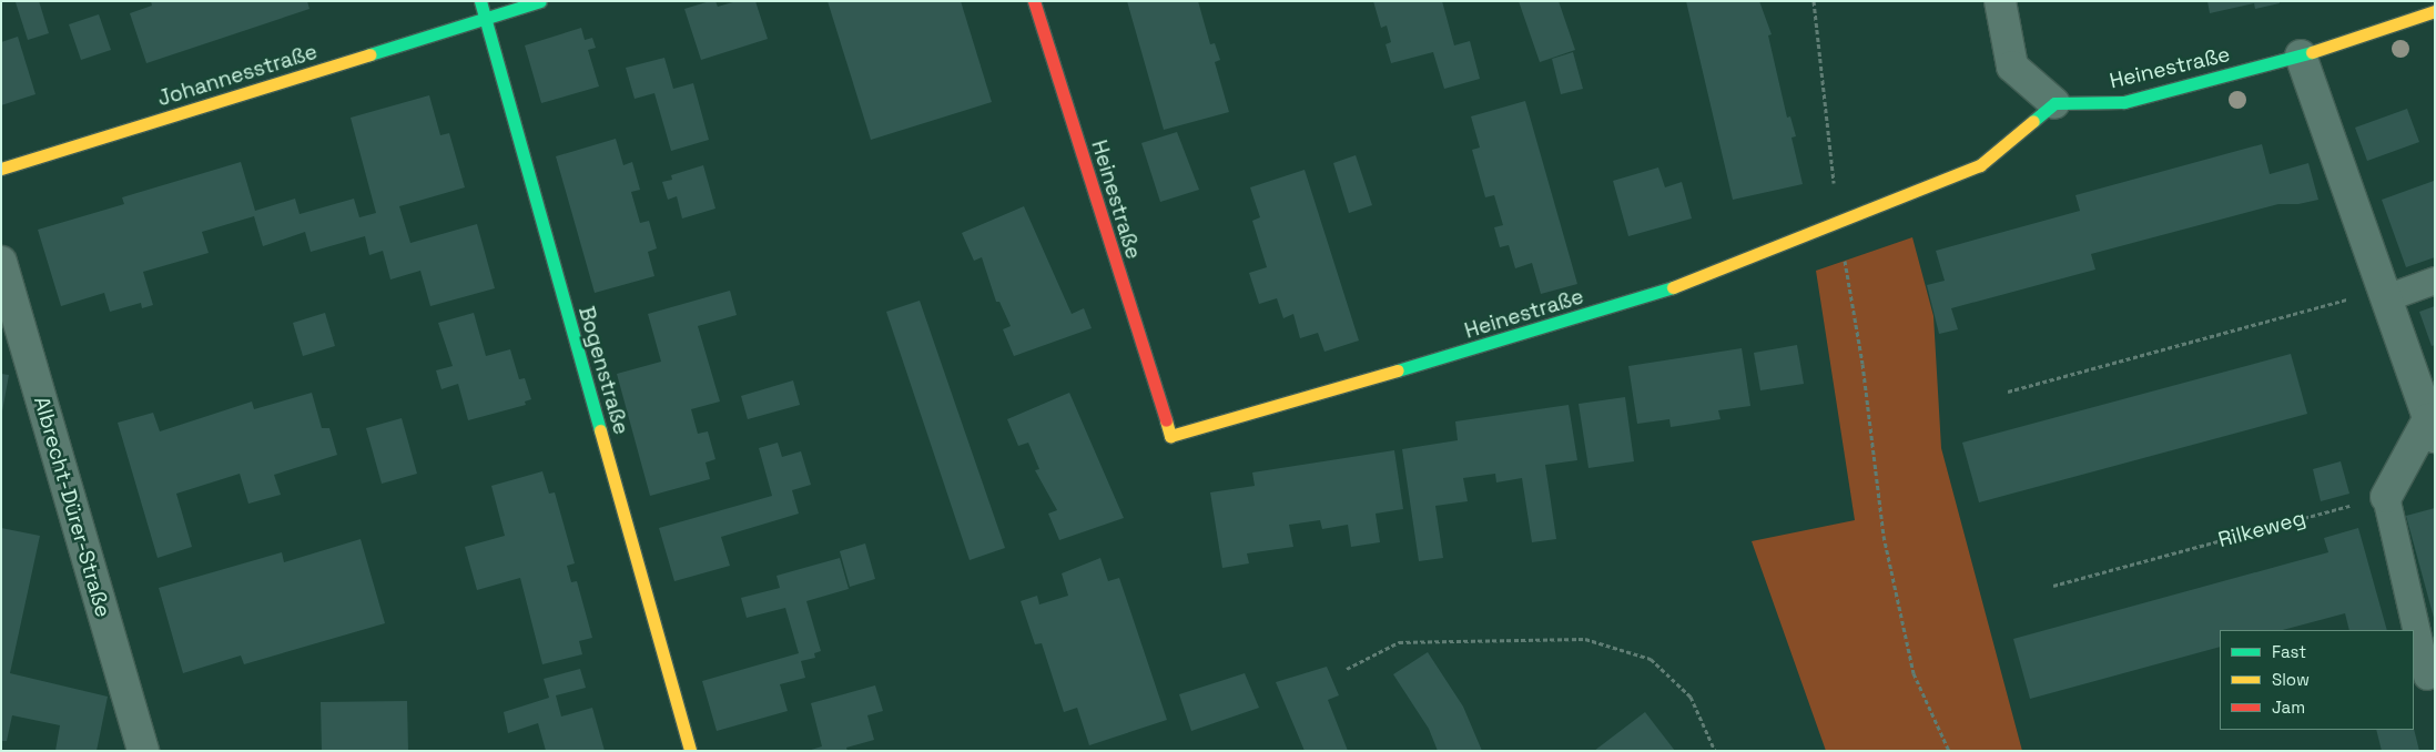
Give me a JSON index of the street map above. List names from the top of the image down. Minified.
{"streets":{"street":["Heinestraße","Johannesstraße","Bogenstraße","Albrecht-Dürer-Straße"],"path":["Rilkeweg"]},"crossings":[["Johannesstraße","Bogenstraße"]],"legend":["Fast","Slow","Jam"]}
